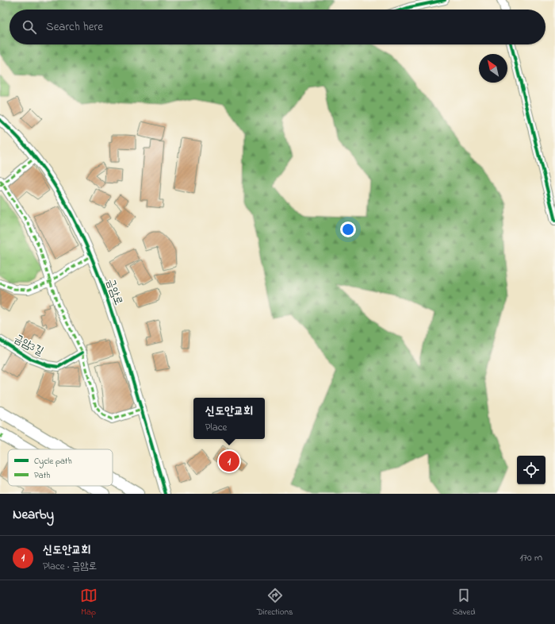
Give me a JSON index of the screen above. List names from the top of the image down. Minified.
{"streets":{"street":["금암로","금암3길"]},"legend":["Cycle path","Path"],"north":"top left","page":{"search":"Search here","popup":["신도안교회","Place"],"pins":"1","heading":"Nearby","list":[{"mark":"1","name":"신도안교회","note":"Place · 금암로","value":"170 m"}],"nav":["Map","Directions","Saved"]}}
